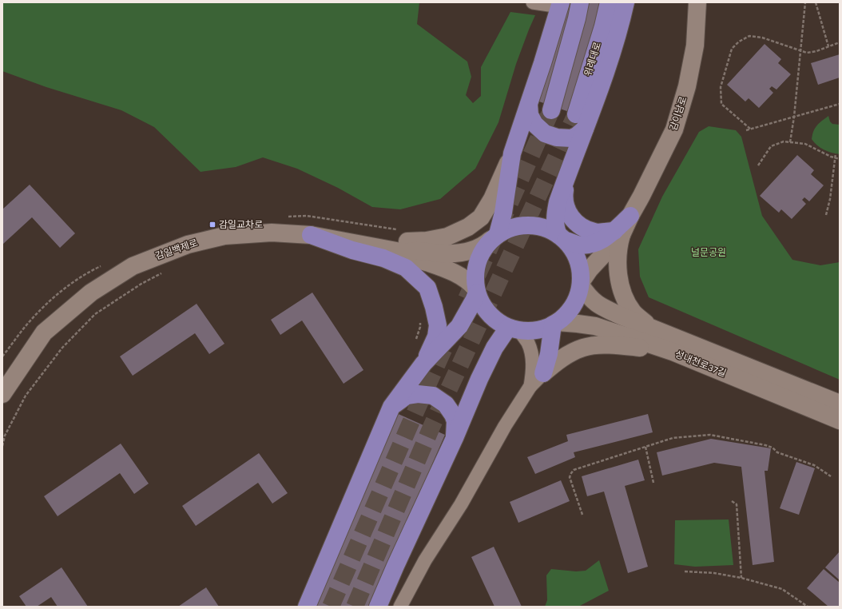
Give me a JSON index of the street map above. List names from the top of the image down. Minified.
{"streets":{"main road":["위례대로","감이남로","감일백제로","성내천로37길"]},"parks":["널문공원"],"places":{"transit":["감일교차로"]}}
